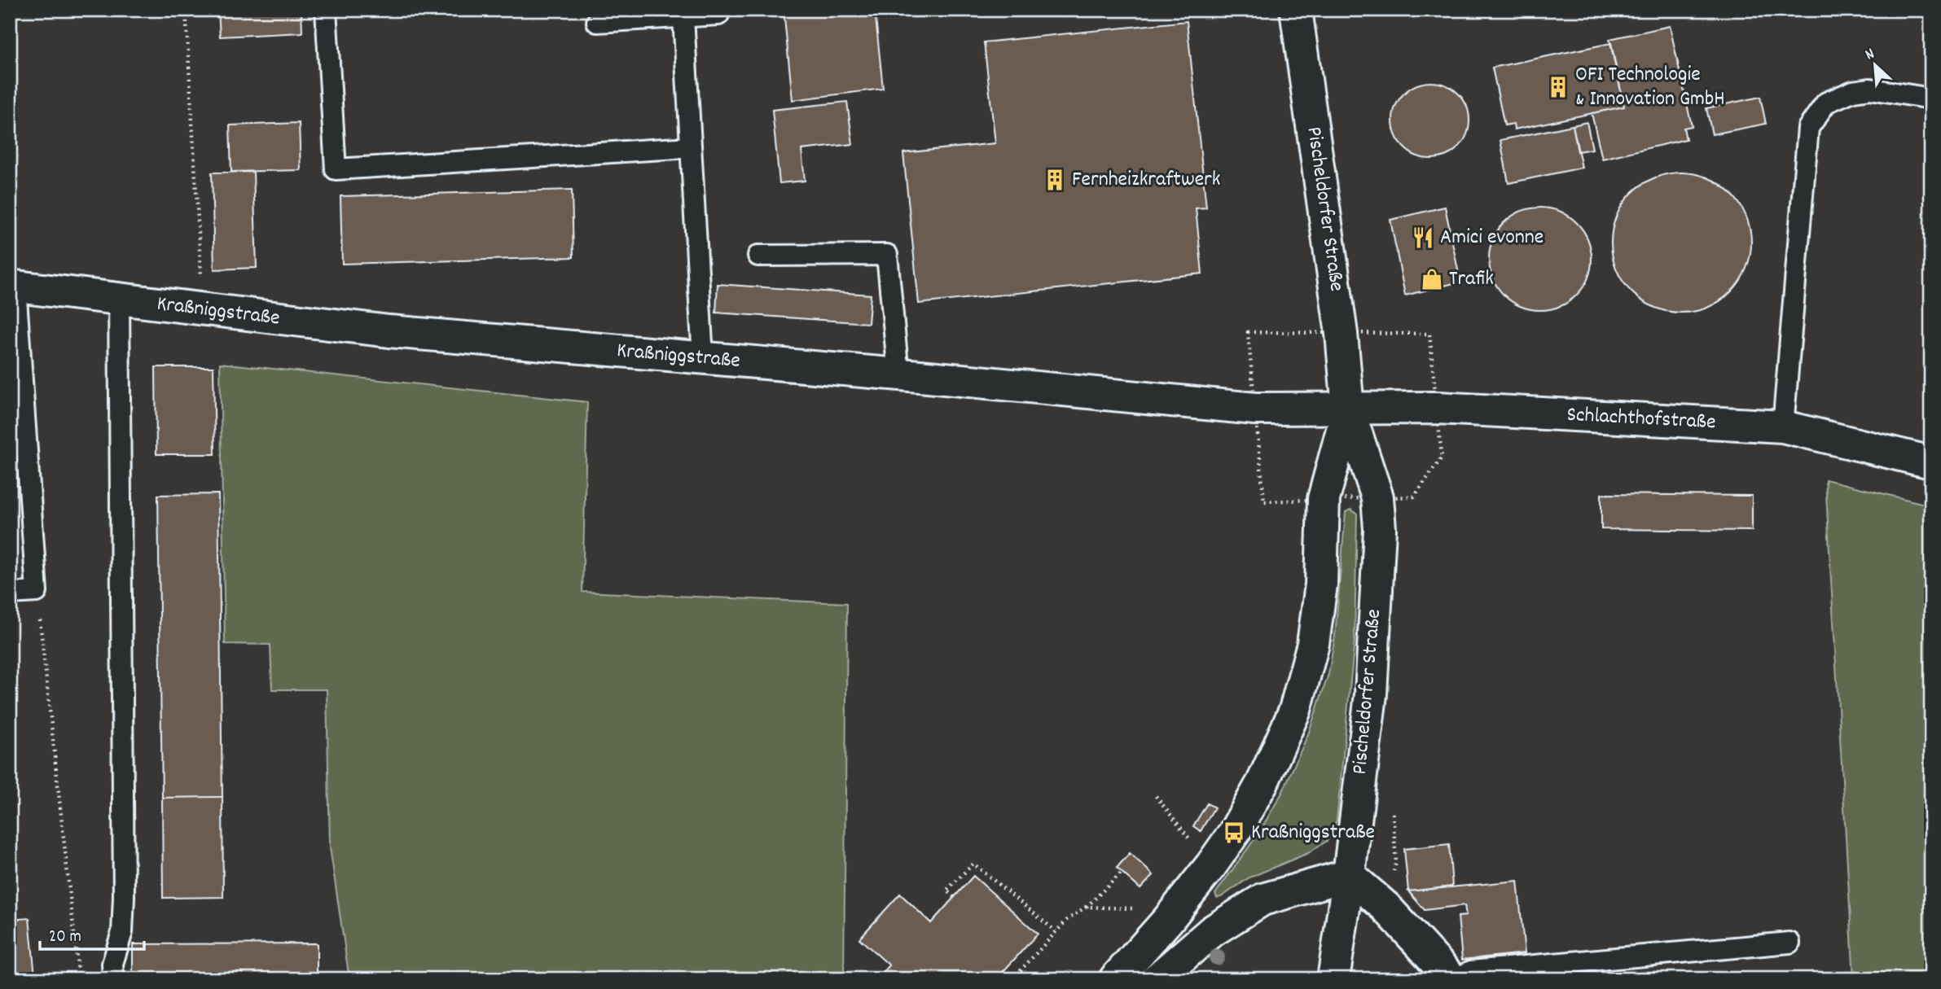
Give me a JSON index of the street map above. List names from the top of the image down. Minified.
{"streets":{"street":["Pischeldorfer Straße","Kraßniggstraße","Schlachthofstraße"]},"crossings":[["Pischeldorfer Straße","Kraßniggstraße"],["Pischeldorfer Straße","Schlachthofstraße"],["Kraßniggstraße","Schlachthofstraße"]],"places":{"building":["OFI Technologie & Innovation GmbH","Fernheizkraftwerk"],"restaurant":["Amici evonne"],"shop":["Trafik"],"bus stop":["Kraßniggstraße"]},"scale_bar":"20 m","north":"top left"}
